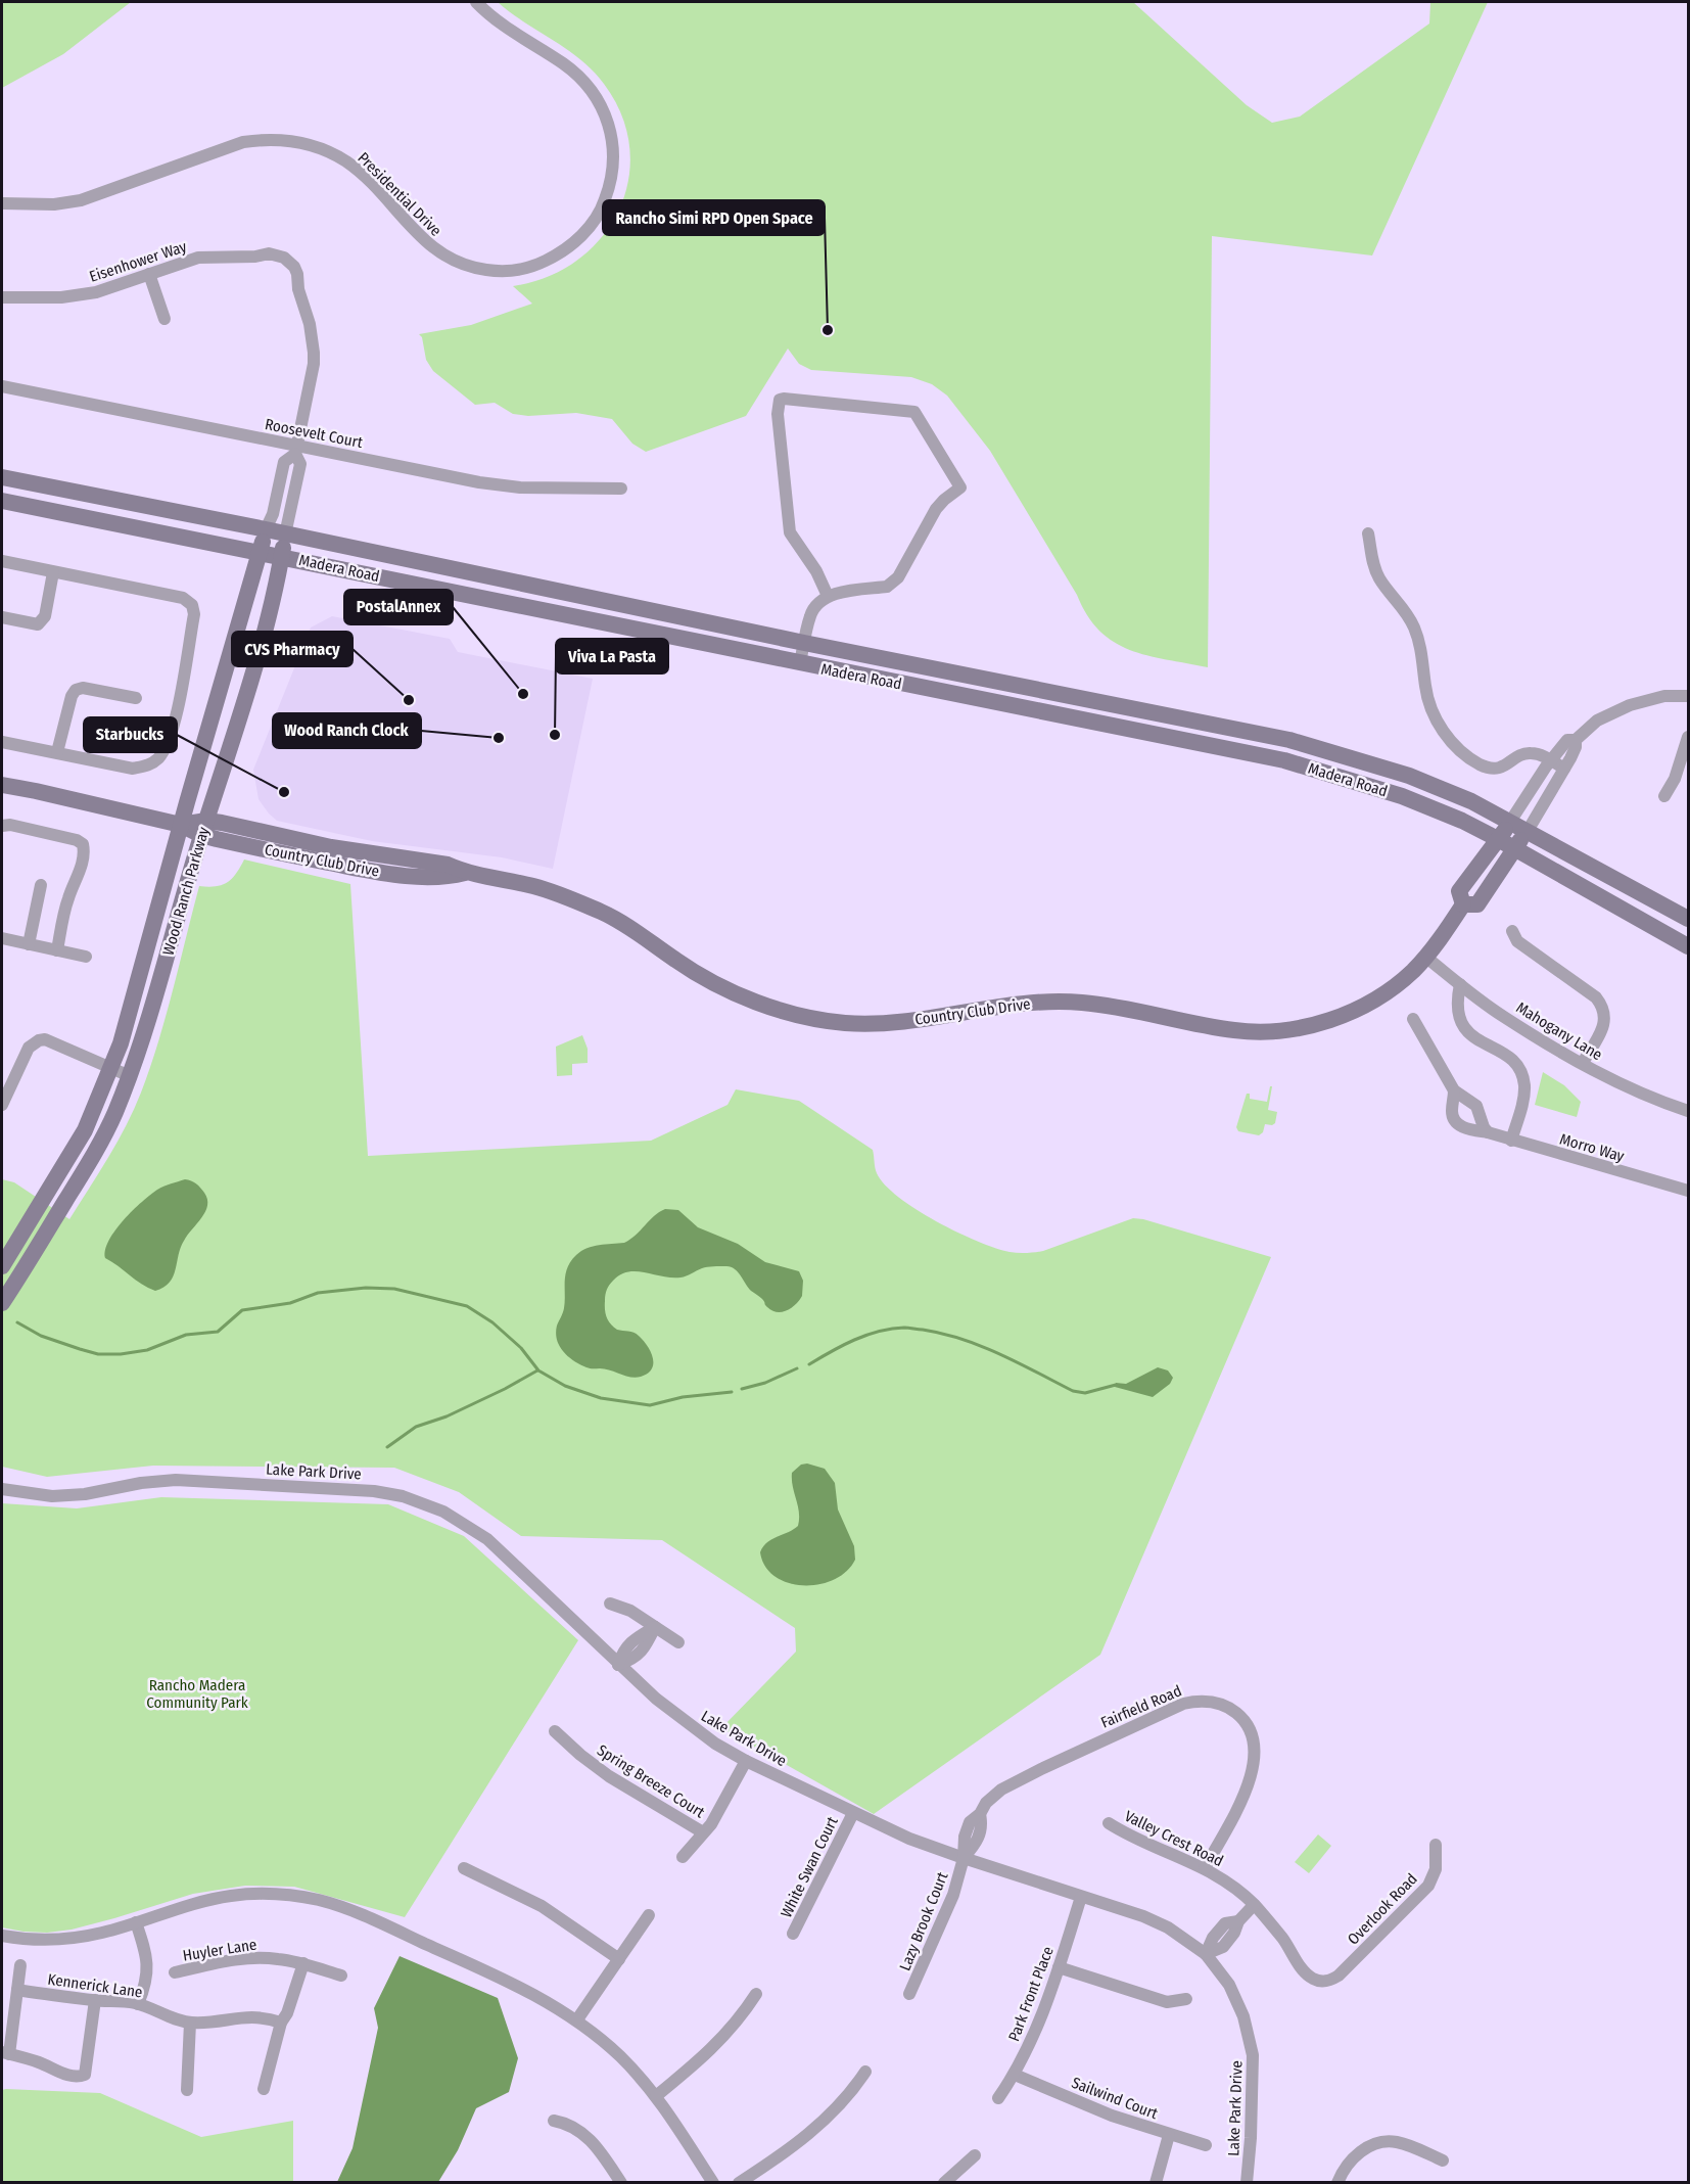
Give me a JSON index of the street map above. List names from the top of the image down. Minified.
{"streets":{"main road":["Madera Road","Country Club Drive","Wood Ranch Parkway"],"street":["Presidential Drive","Eisenhower Way","Roosevelt Court","Mahogany Lane","Morro Way","Lake Park Drive","Fairfield Road","Spring Breeze Court","Valley Crest Road","White Swan Court","Overlook Road","Lazy Brook Court","Huyler Lane","Kennerick Lane","Park Front Place","Sailwind Court"]},"crossings":[["Eisenhower Way","Wood Ranch Parkway"],["Roosevelt Court","Wood Ranch Parkway"],["Madera Road","Wood Ranch Parkway"],["Country Club Drive","Wood Ranch Parkway"],["Country Club Drive","Mahogany Lane"],["Lake Park Drive","Fairfield Road"],["Lake Park Drive","White Swan Court"],["Lake Park Drive","Lazy Brook Court"],["Lake Park Drive","Park Front Place"],["Fairfield Road","Valley Crest Road"],["Fairfield Road","Lazy Brook Court"],["Valley Crest Road","Overlook Road"],["Park Front Place","Sailwind Court"]],"parks":["Rancho Madera Community Park"],"places":["Rancho Simi RPD Open Space","PostalAnnex","CVS Pharmacy","Viva La Pasta","Wood Ranch Clock","Starbucks"]}
